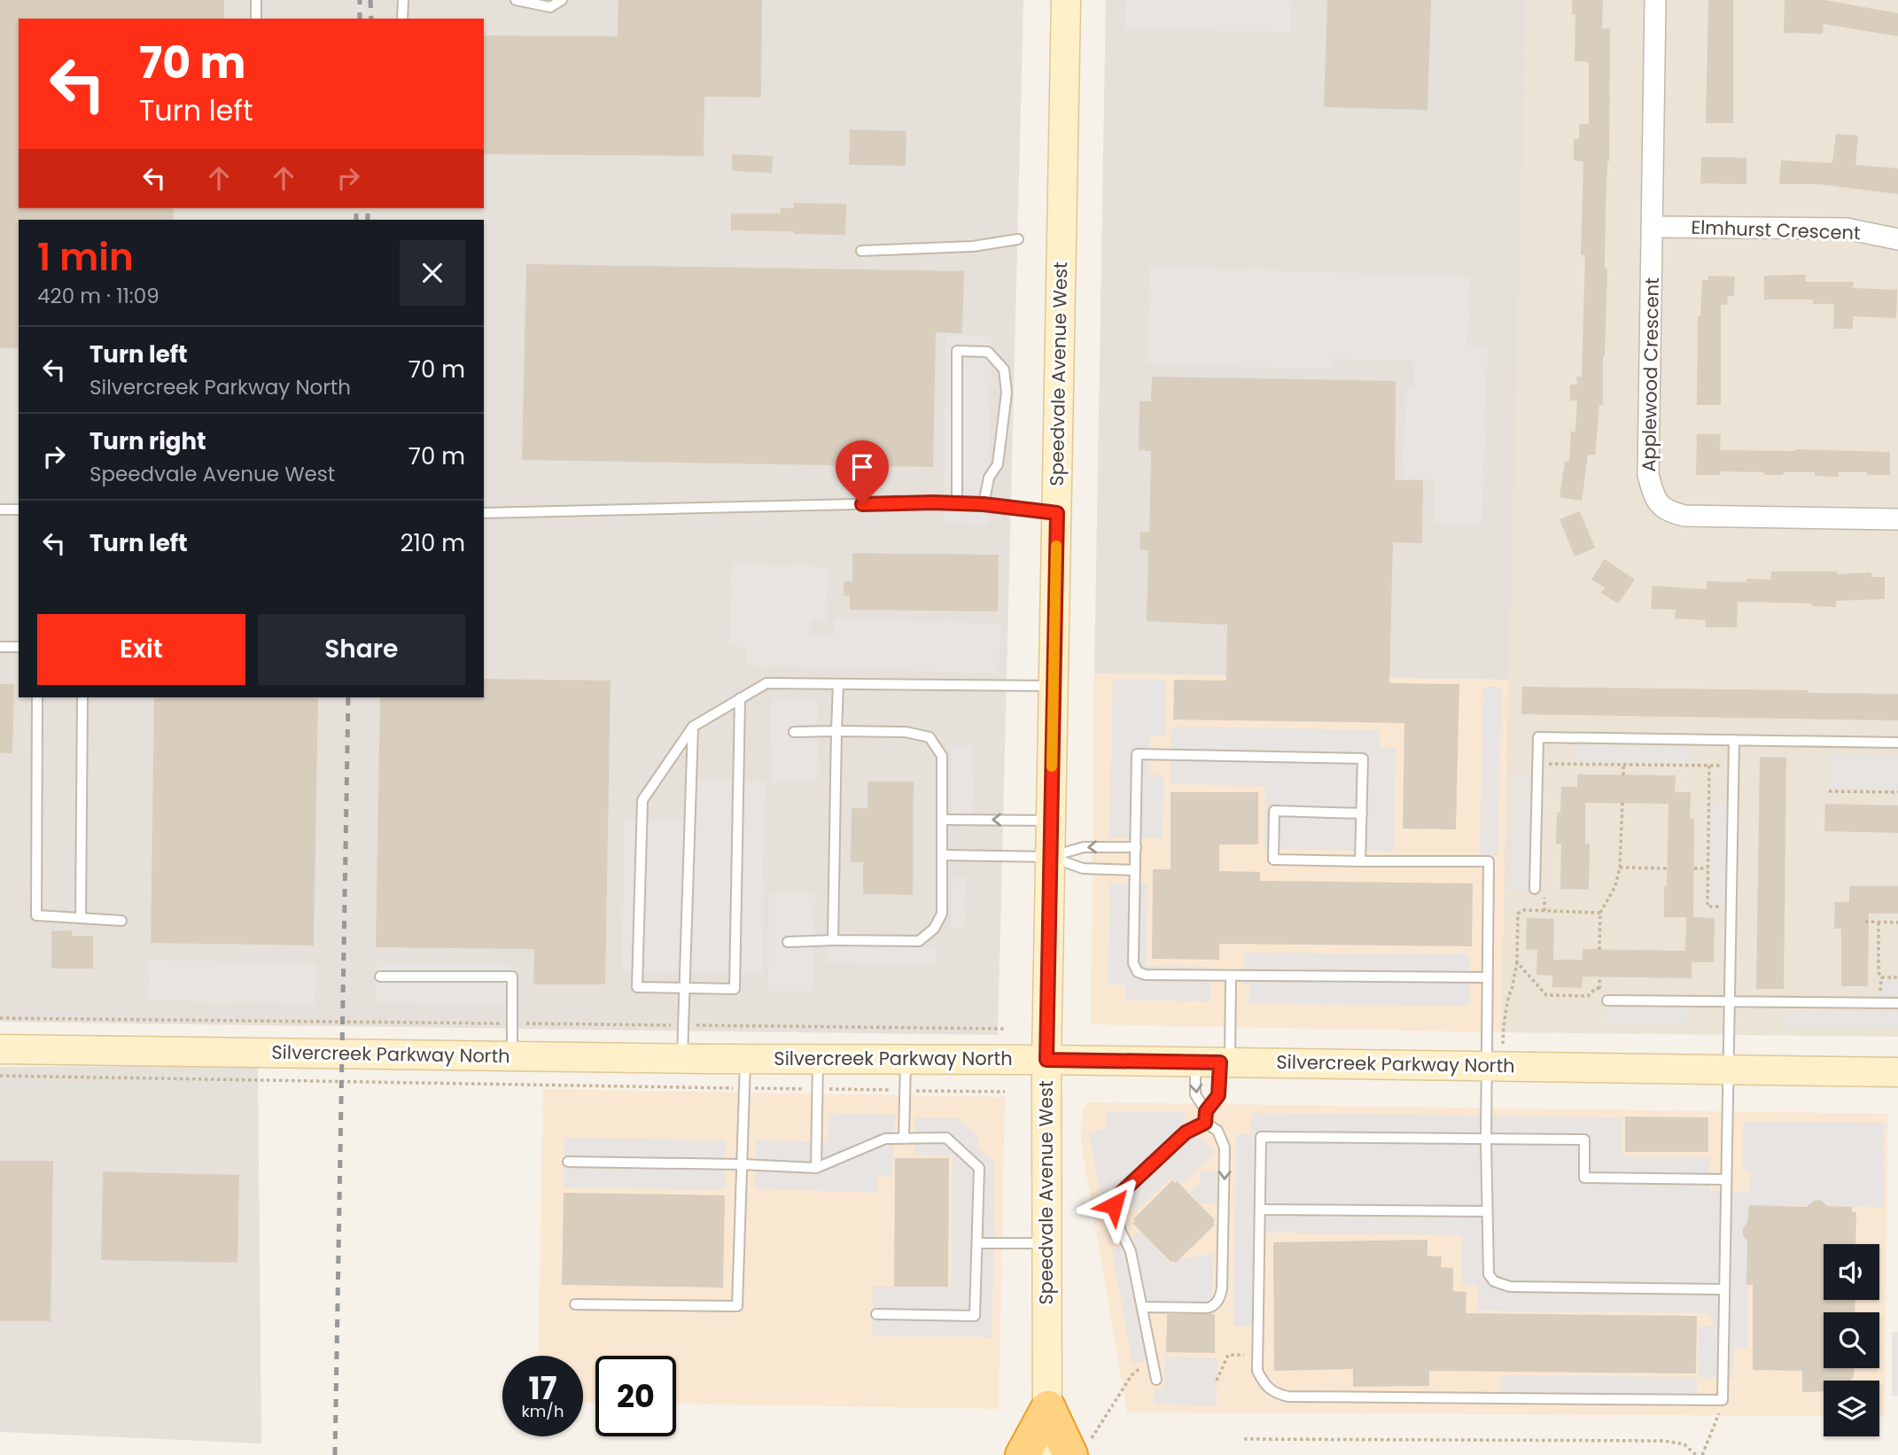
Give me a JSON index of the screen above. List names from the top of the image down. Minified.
{"streets":{"main road":["Speedvale Avenue West","Silvercreek Parkway North"],"street":["Elmhurst Crescent","Applewood Crescent"]},"crossings":[["Elmhurst Crescent","Applewood Crescent"],["Speedvale Avenue West","Silvercreek Parkway North"]],"page":{"turn":["70 m","Turn left"],"heading":["1 min","420 m · 11:09"],"list":[{"name":"Turn left","note":"Silvercreek Parkway North","value":"70 m"},{"name":"Turn right","note":"Speedvale Avenue West","value":"70 m"},{"name":"Turn left","value":"210 m"}],"buttons":["Exit","Share"],"speed":"17 km/h","limit":"20"}}
